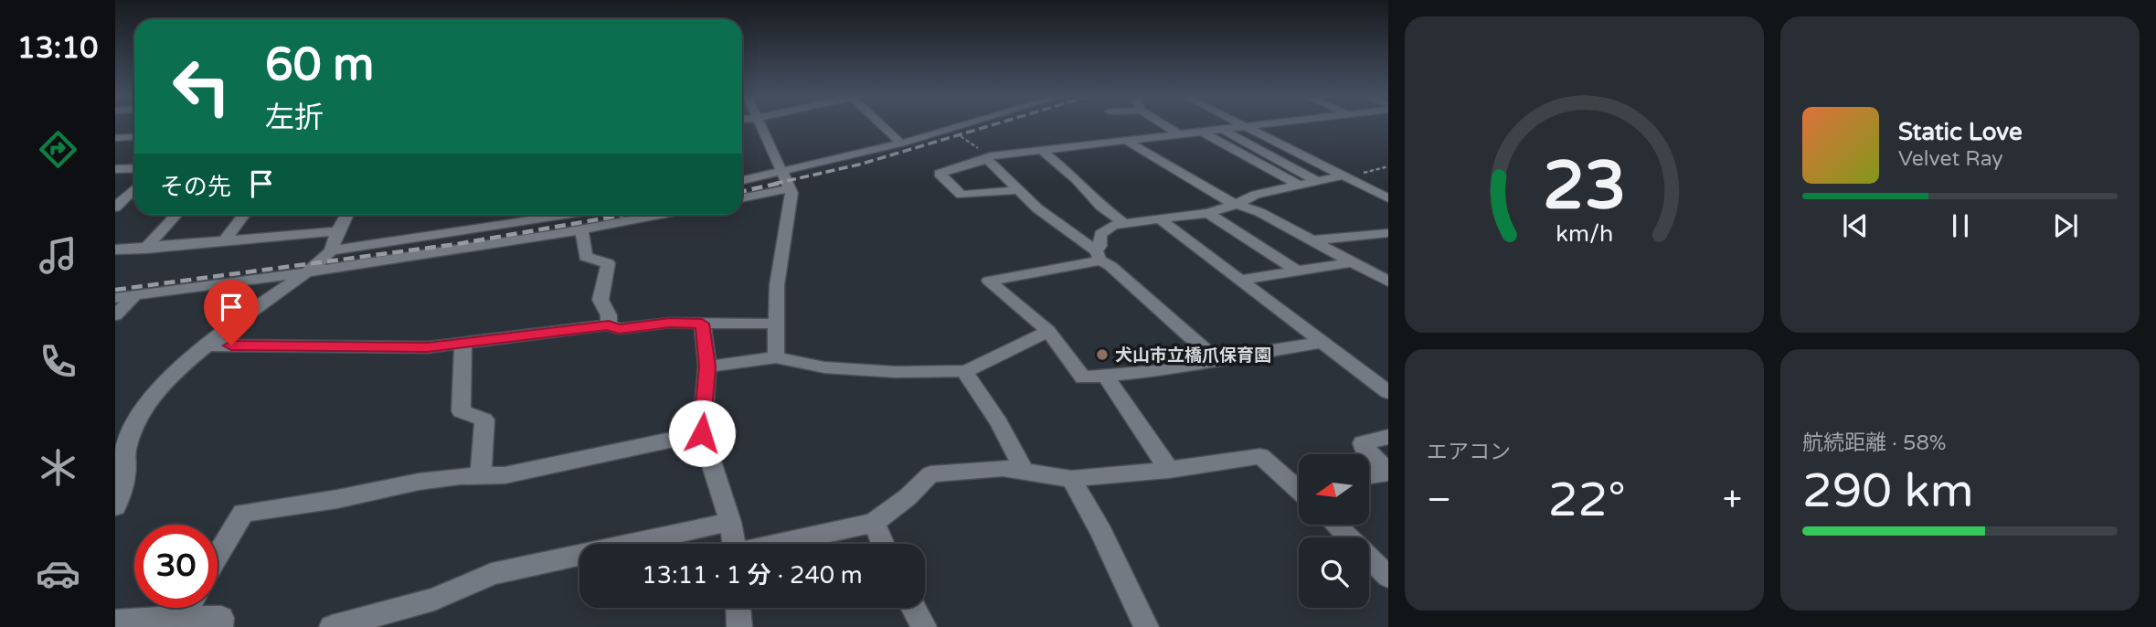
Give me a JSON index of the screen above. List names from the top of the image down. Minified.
{"places":["犬山市立橋爪保育園"],"north":"left","page":{"tabs":"13:10","turn":["60 m","左折"],"song":["Static Love","Velvet Ray"],"then":"その先","tile":["エアコン",["航続距離 · 58%","290 km"]],"heat":["−","22°","+"],"limit":"30","trip":"13:11 · 1 分 · 240 m","gauge":["23","km/h"]}}
